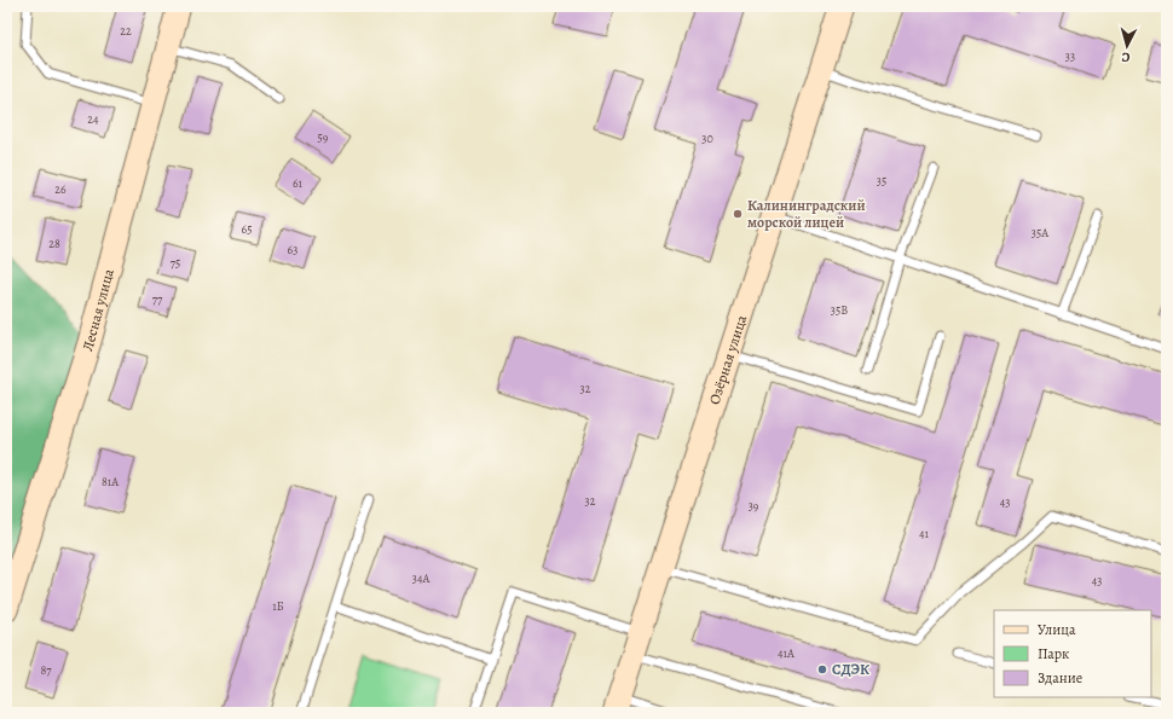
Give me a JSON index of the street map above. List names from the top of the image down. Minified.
{"streets":{"street":["Лесная улица","Озёрная улица"]},"places":["Калининградский морской лицей","СДЭК"],"house_numbers":["22","33","24","59","30","35","61","26","65","35А","28","63","75","77","35В","32","81А","32","43","39","41","34А","43","1Б","41А","87"],"legend":["Улица","Парк","Здание"],"north":"bottom"}
